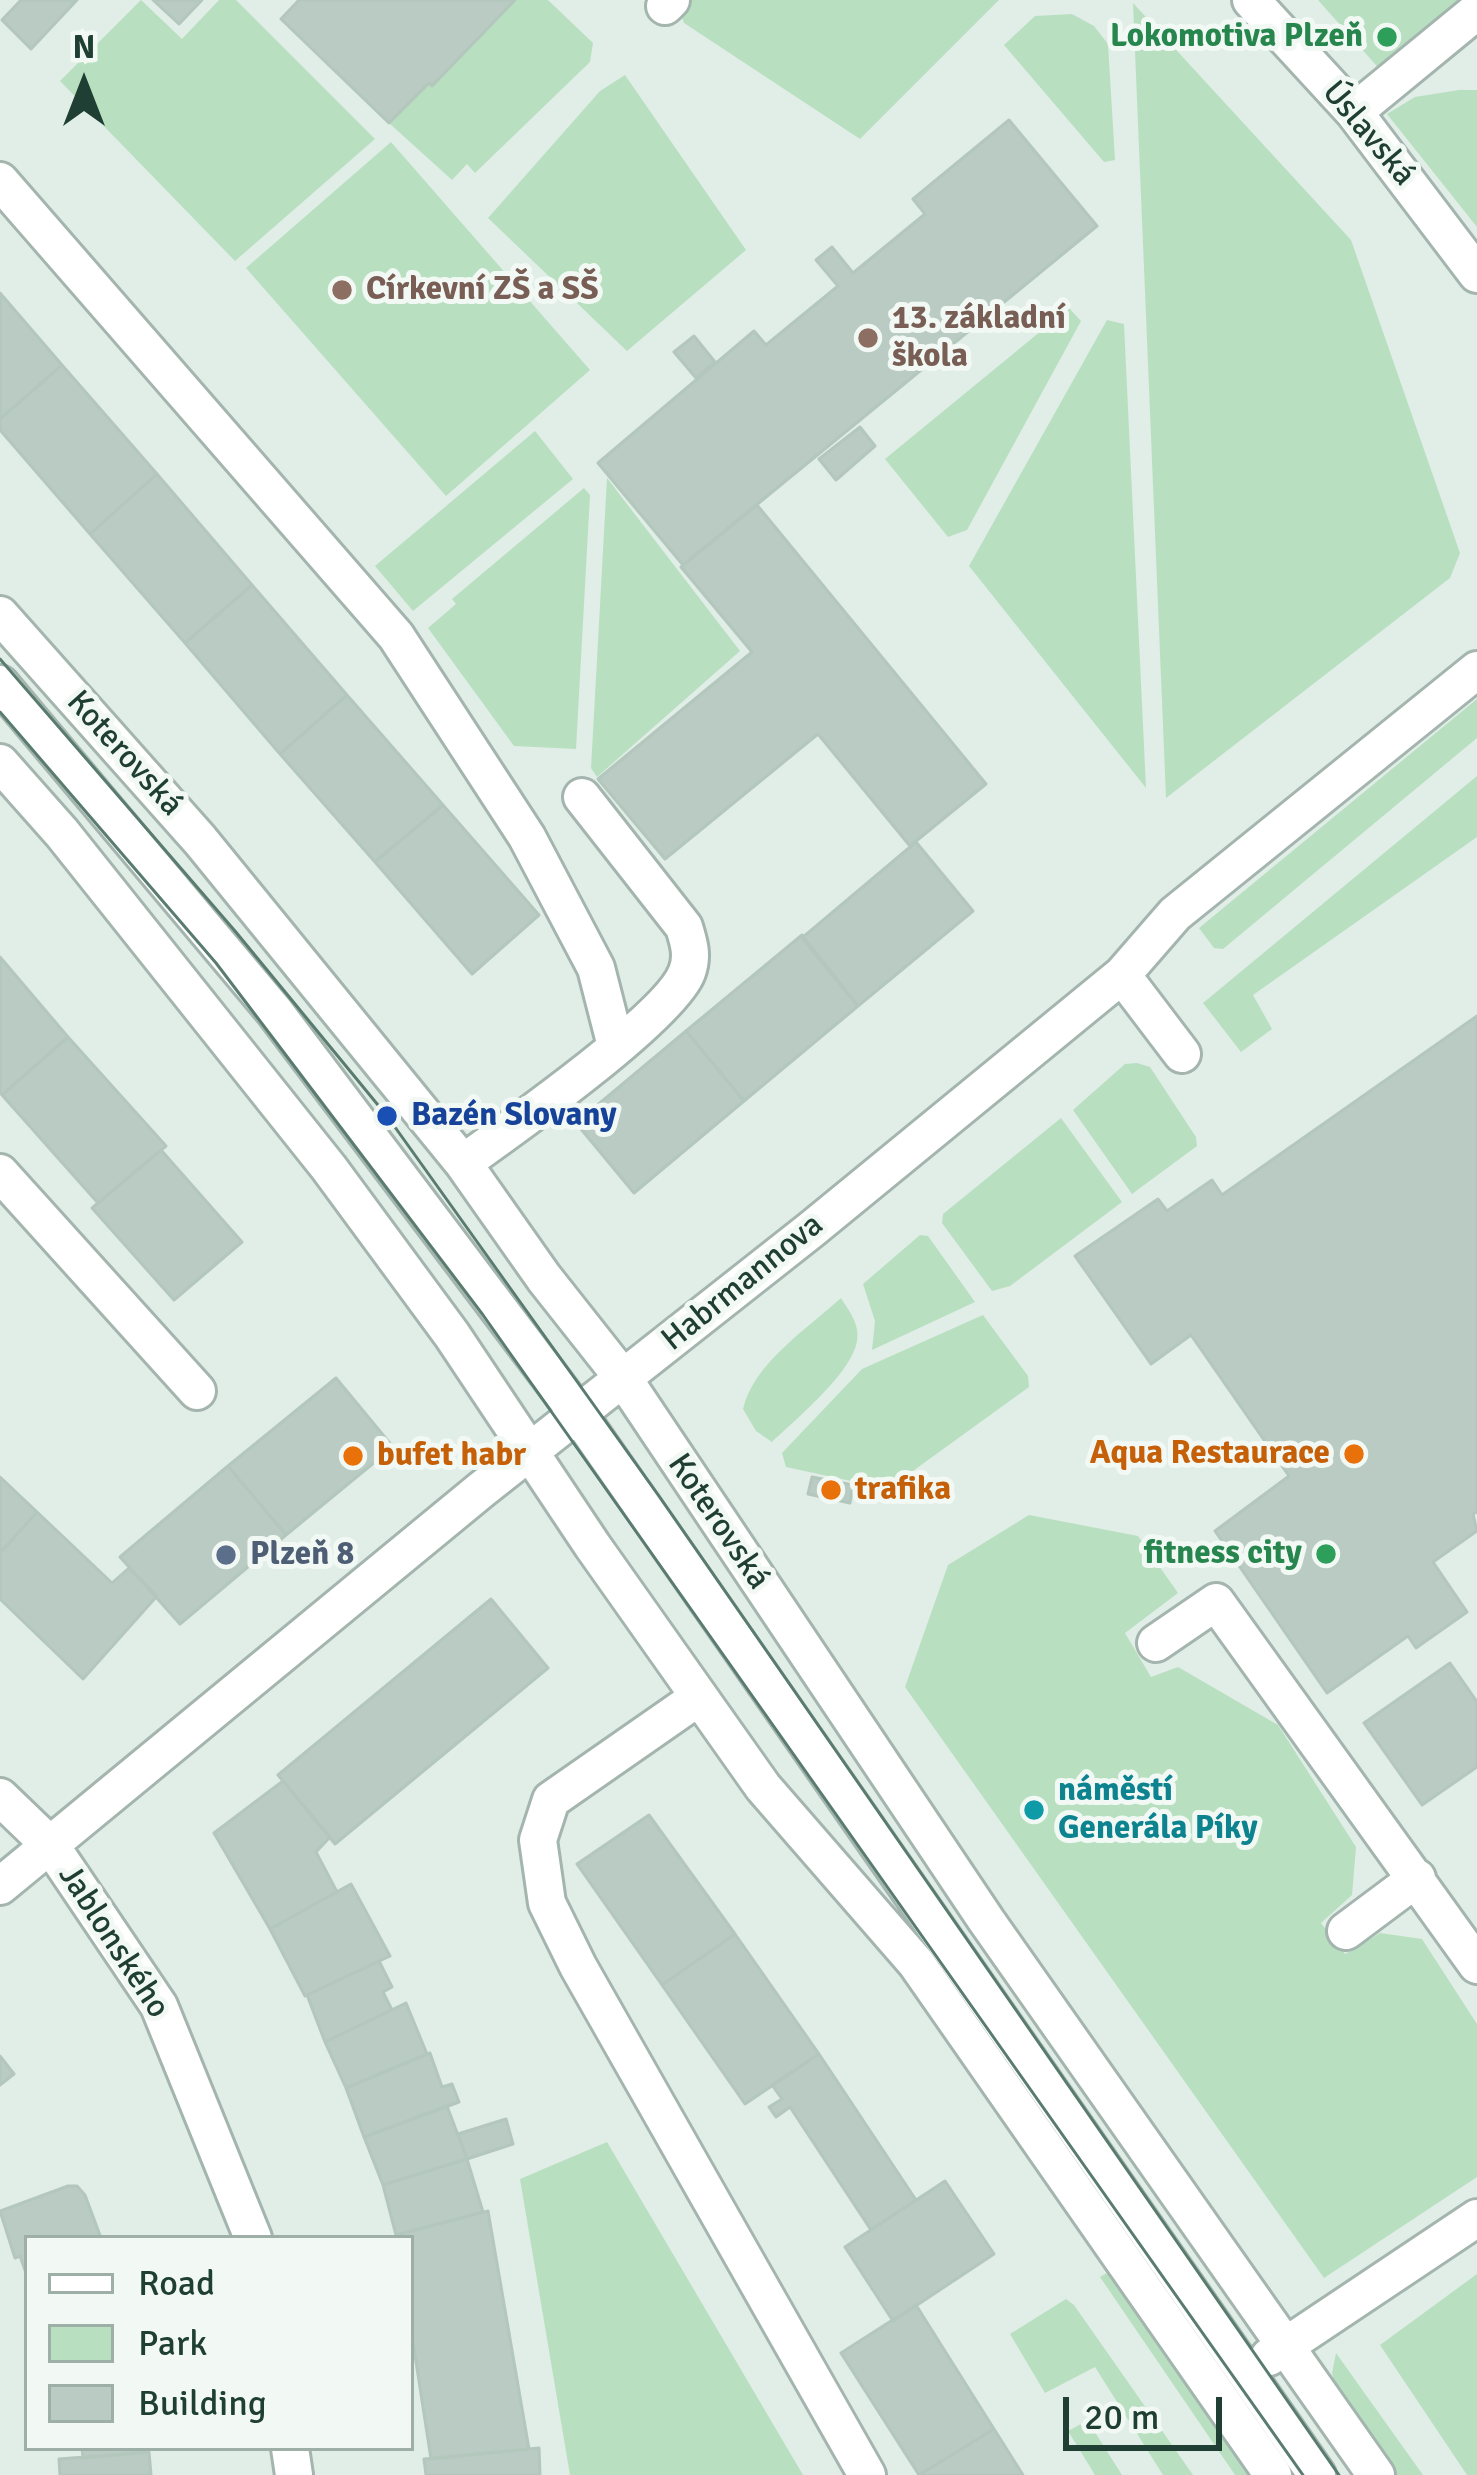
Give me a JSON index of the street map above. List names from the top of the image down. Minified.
{"streets":{"street":["Úslavská","Koterovská","Habrmannova","Jablonského"]},"crossings":[["Koterovská","Habrmannova"],["Habrmannova","Jablonského"]],"places":["Lokomotiva Plzeň","Církevní ZŠ a SŠ","13. základní škola","Bazén Slovany","Aqua Restaurace","bufet habr","trafika","fitness city","Plzeň 8","náměstí Generála Píky"],"legend":["Road","Park","Building"],"scale_bar":"20 m","north":"top"}
